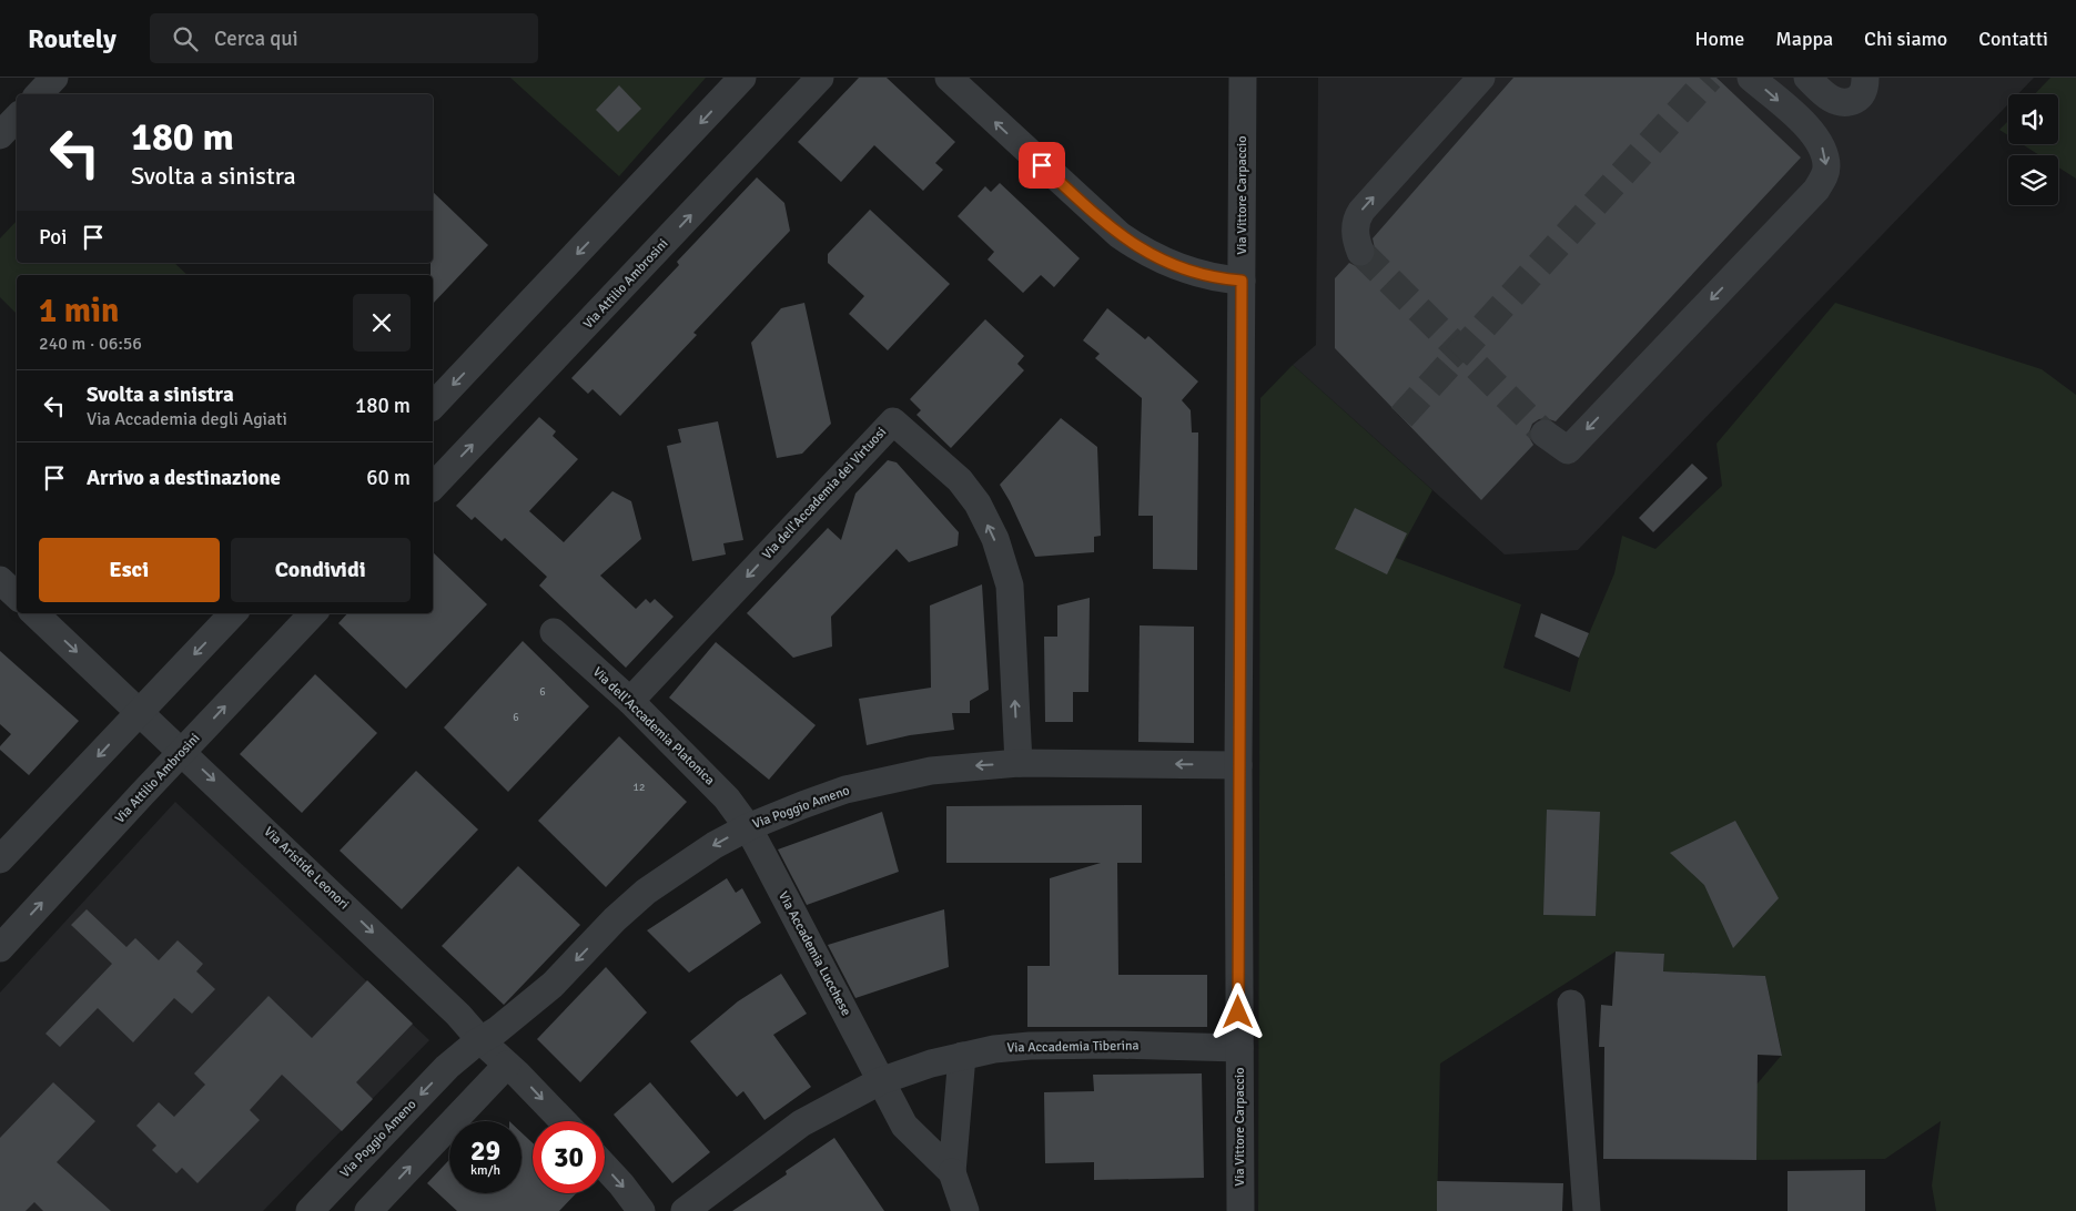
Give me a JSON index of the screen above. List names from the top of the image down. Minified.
{"streets":{"street":["Via Vittore Carpaccio","Via Attilio Ambrosini","Via dell'Accademia dei Virtuosi","Via dell'Accademia Platonica","Via Poggio Ameno","Via Aristide Leonori","Via Accademia Lucchese","Via Accademia Tiberina"]},"crossings":[["Via Vittore Carpaccio","Via Poggio Ameno"],["Via Vittore Carpaccio","Via Accademia Tiberina"],["Via Attilio Ambrosini","Via Aristide Leonori"],["Via dell'Accademia dei Virtuosi","Via dell'Accademia Platonica"],["Via dell'Accademia dei Virtuosi","Via Poggio Ameno"],["Via dell'Accademia Platonica","Via Poggio Ameno"],["Via dell'Accademia Platonica","Via Accademia Lucchese"],["Via Poggio Ameno","Via Aristide Leonori"],["Via Poggio Ameno","Via Accademia Lucchese"],["Via Accademia Lucchese","Via Accademia Tiberina"]],"one_way":["Via Poggio Ameno","Via Aristide Leonori"],"house_numbers":["6","6","12"],"page":{"header":"Routely","search":"Cerca qui","nav":["Home","Mappa","Chi siamo","Contatti"],"turn":["180 m","Svolta a sinistra"],"then":"Poi","heading":["1 min","240 m · 06:56"],"list":[{"name":"Svolta a sinistra","note":"Via Accademia degli Agiati","value":"180 m"},{"name":"Arrivo a destinazione","value":"60 m"}],"buttons":["Esci","Condividi"],"speed":"29 km/h","limit":"30"}}
